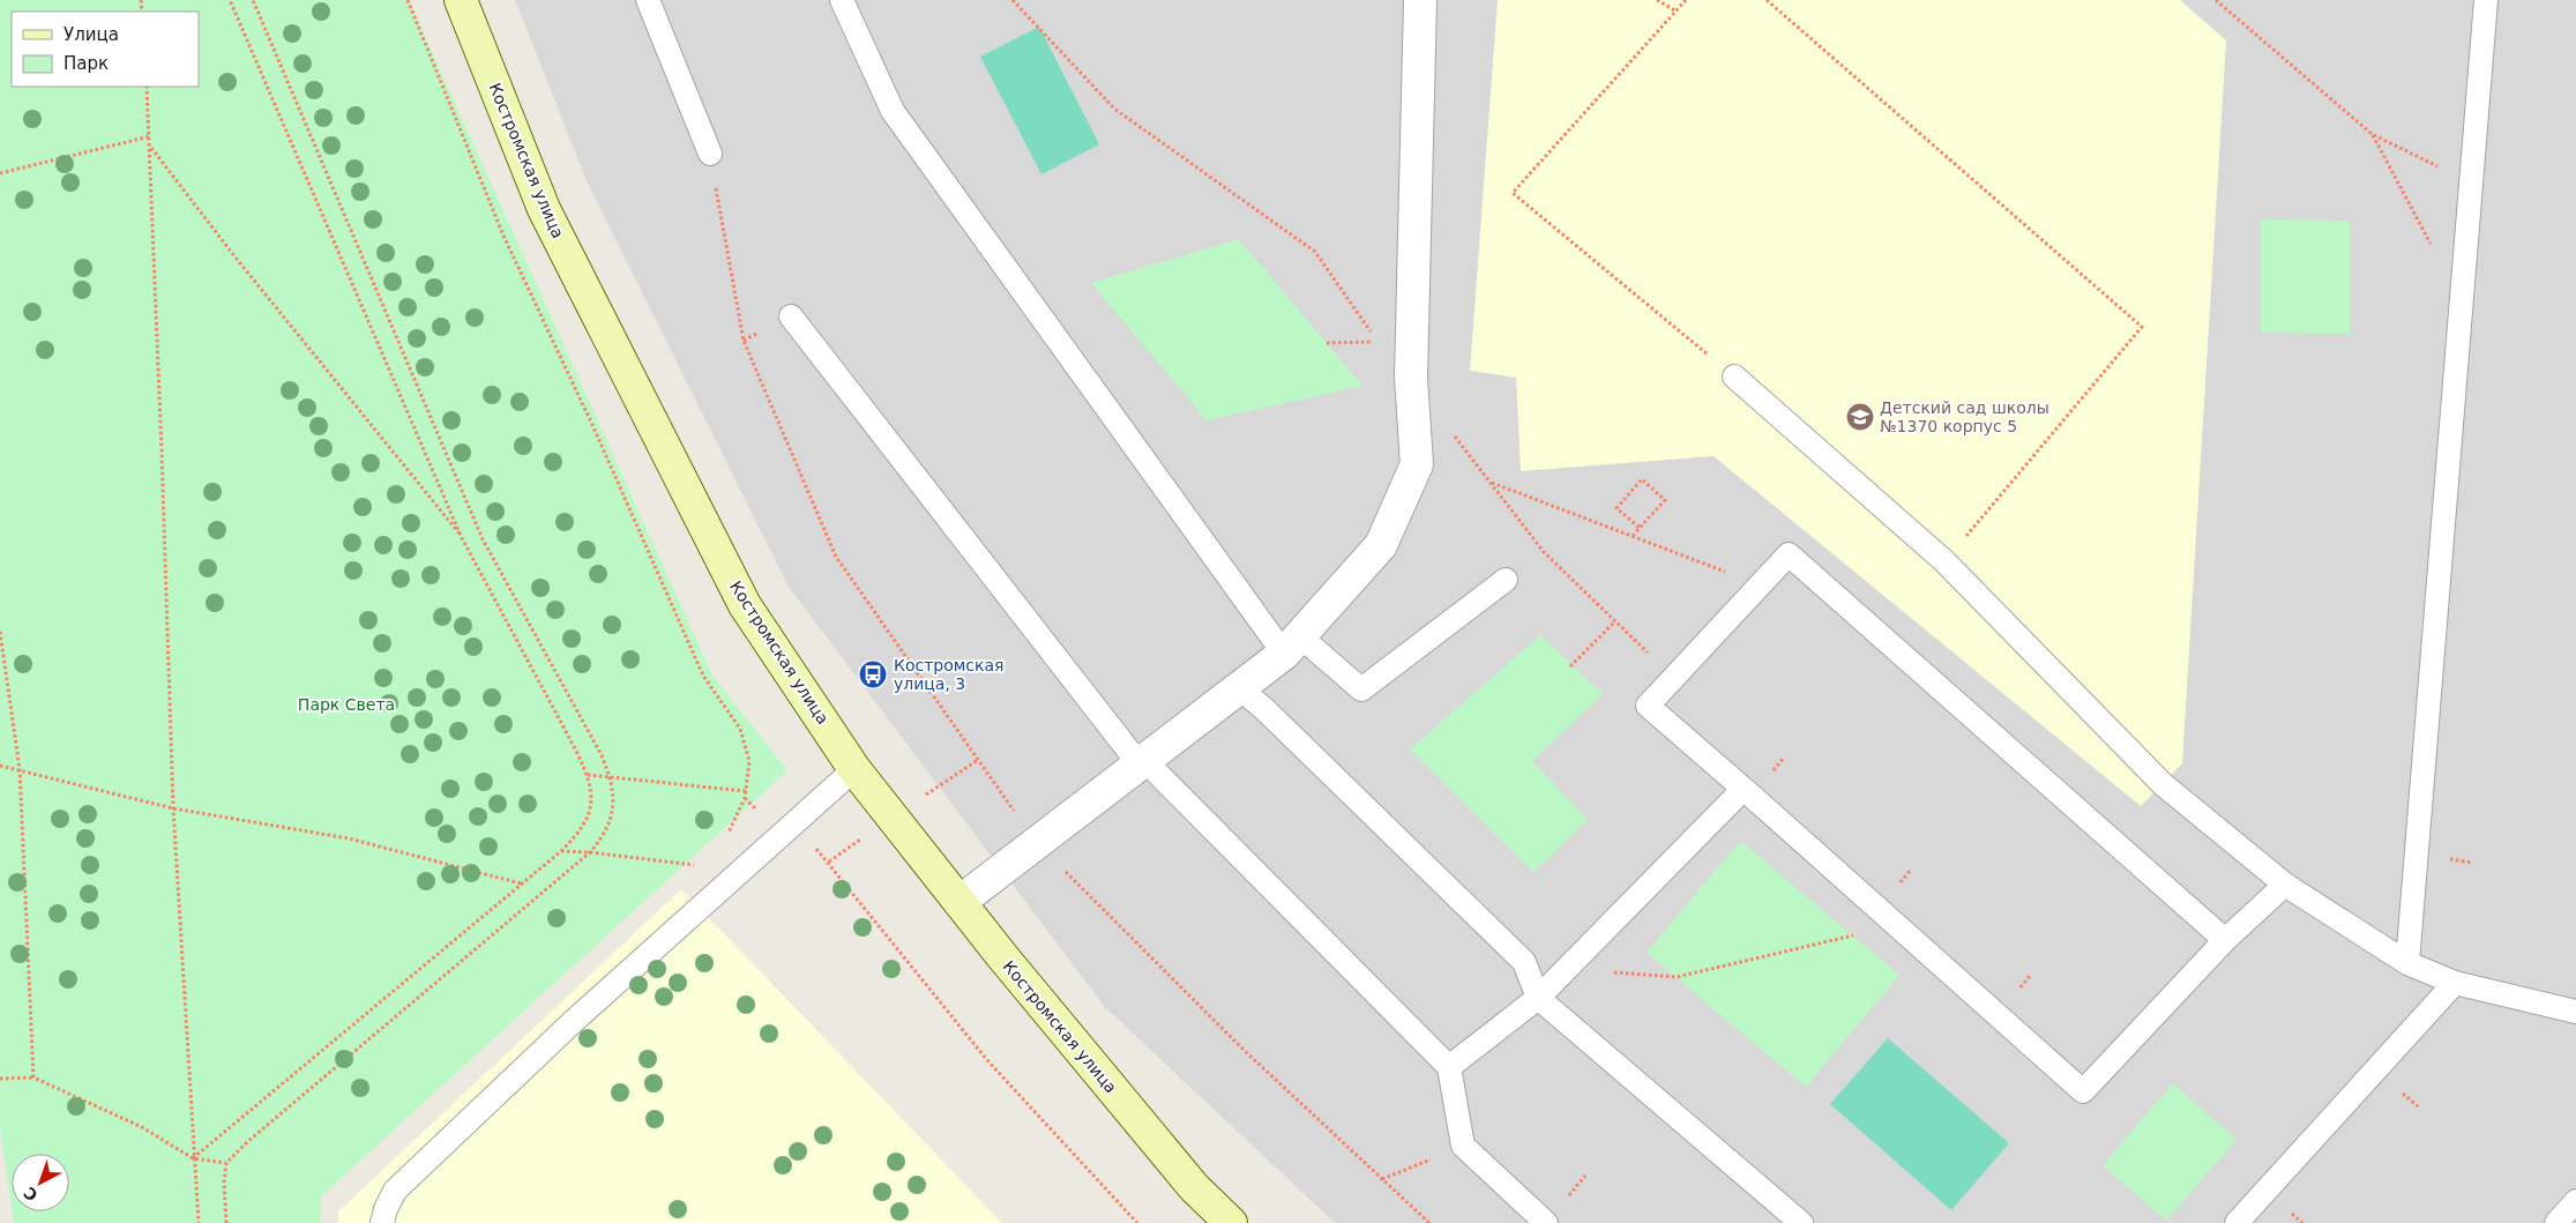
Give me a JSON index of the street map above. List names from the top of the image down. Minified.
{"streets":{"street":["Костромская улица"]},"parks":["Парк Света"],"places":{"school or university":["Детский сад школы №1370 корпус 5"],"bus stop":["Костромская улица, 3"]},"legend":["Улица","Парк"],"north":"bottom left"}
